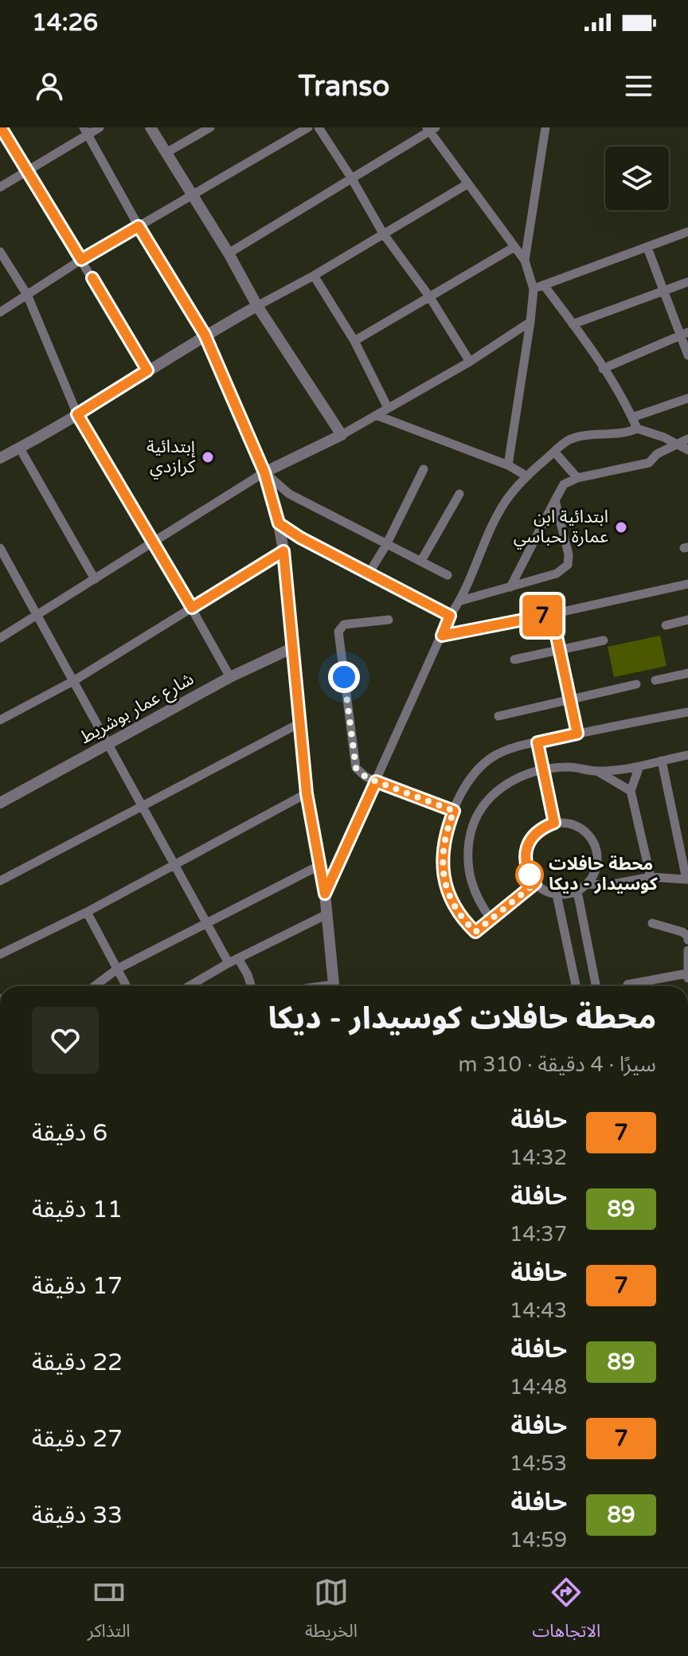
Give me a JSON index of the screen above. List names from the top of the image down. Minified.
{"streets":{"street":["شارع عمار بوشريط"]},"places":["إبتدائية كرازدي","ابتدائية ابن عمارة لحباسي","محطة حافلات كوسيدار - ديكا"],"lines":["bus line 7"],"page":{"status":"14:26","header":"Transo","on_map":"7","heading":["محطة حافلات كوسيدار - ديكا","سيرًا · 4 دقيقة · 310 m"],"list":[{"mark":"7","name":"حافلة","note":"14:32","value":"6 دقيقة"},{"mark":"89","name":"حافلة","note":"14:37","value":"11 دقيقة"},{"mark":"7","name":"حافلة","note":"14:43","value":"17 دقيقة"},{"mark":"89","name":"حافلة","note":"14:48","value":"22 دقيقة"},{"mark":"7","name":"حافلة","note":"14:53","value":"27 دقيقة"},{"mark":"89","name":"حافلة","note":"14:59","value":"33 دقيقة"}],"tabs":["الاتجاهات","الخريطة","التذاكر"]}}
